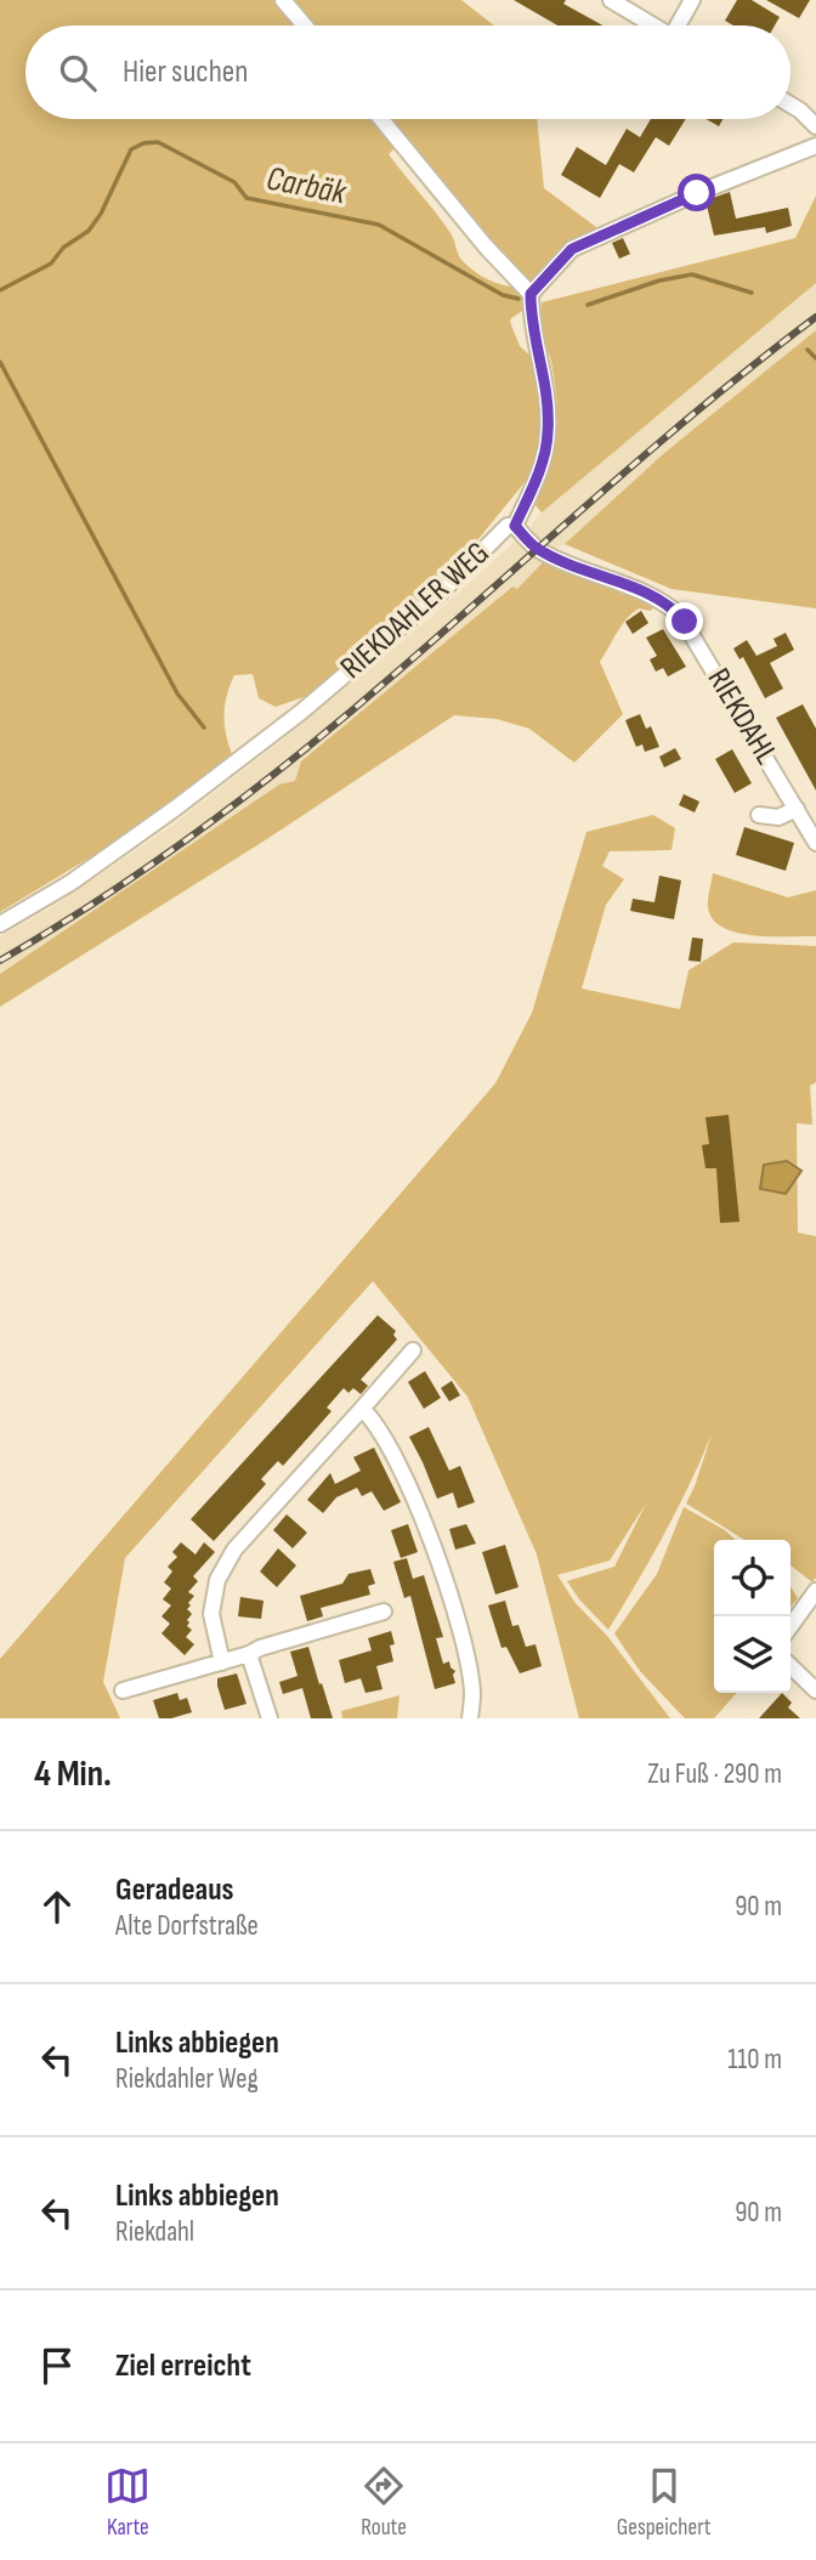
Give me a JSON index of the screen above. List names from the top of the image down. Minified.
{"streets":{"street":["RIEKDAHLER WEG","RIEKDAHL"]},"crossings":[["RIEKDAHLER WEG","RIEKDAHL"]],"water":["Carbäk"],"page":{"search":"Hier suchen","heading":["4 Min.","Zu Fuß · 290 m"],"list":[["Geradeaus","Alte Dorfstraße","90 m"],["Links abbiegen","Riekdahler Weg","110 m"],["Links abbiegen","Riekdahl","90 m"],"Ziel erreicht"],"nav":["Karte","Route","Gespeichert"]}}
